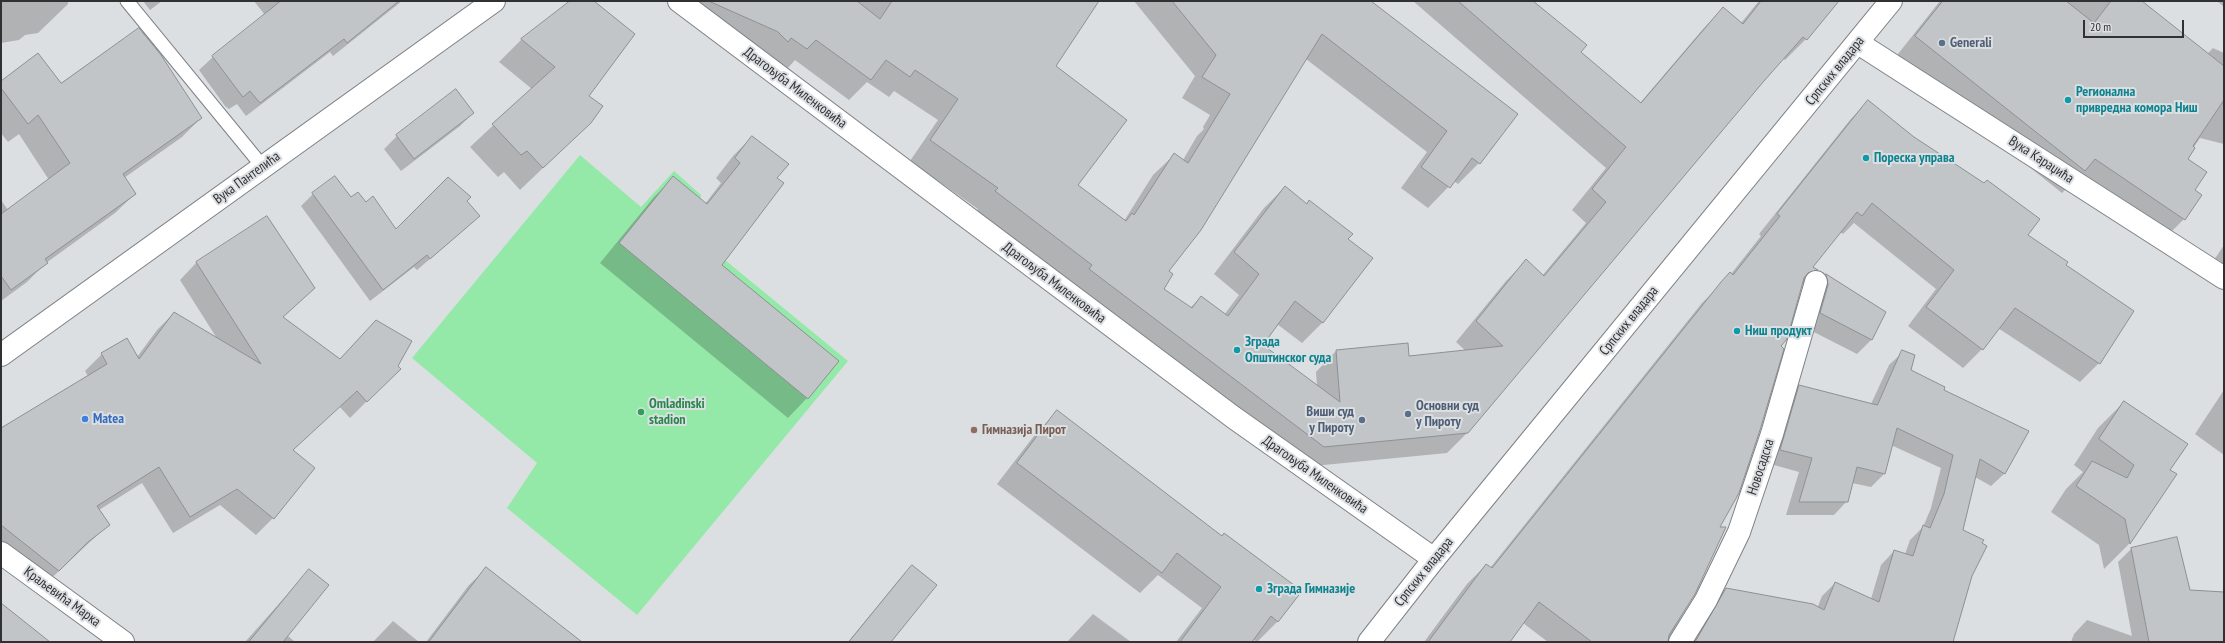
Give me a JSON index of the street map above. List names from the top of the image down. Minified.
{"streets":{"street":["Српских владара","Драгољуба Миленковића","Вука Караџића","Вука Пантелића","Новосадска","Краљевића Марка"]},"crossings":[["Српских владара","Драгољуба Миленковића"],["Српских владара","Вука Караџића"]],"places":["Generali","Регионална привредна комора Ниш","Пореска управа","Ниш продукт","Зграда Општинског суда","Omladinski stadion","Основни суд у Пироту","Matea","Виши суд у Пироту","Гимназија Пирот","Зграда Гимназије"],"scale_bar":"20 m"}
